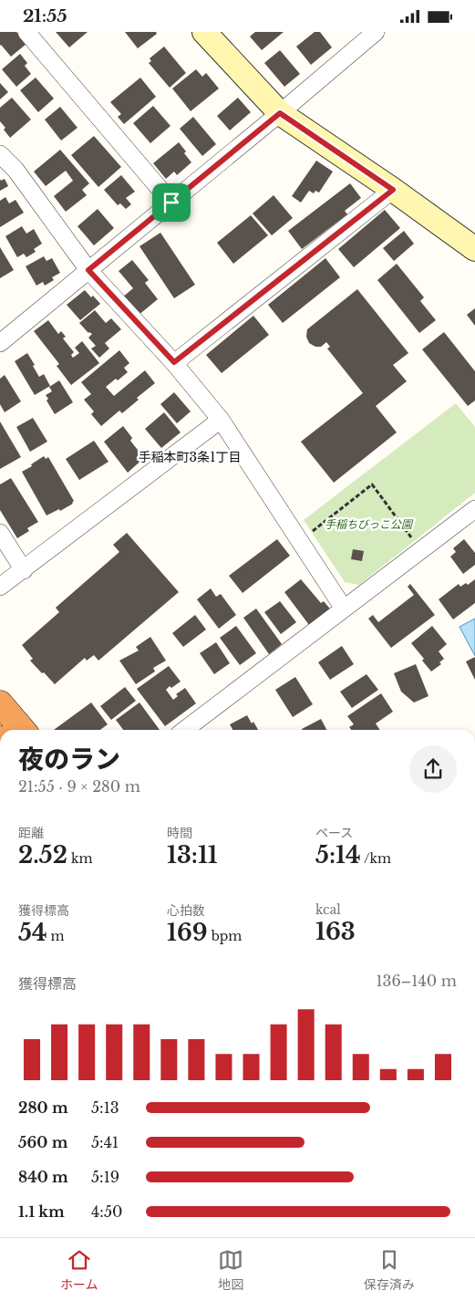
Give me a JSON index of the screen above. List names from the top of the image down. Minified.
{"districts":["手稲本町3条1丁目"],"parks":["手稲ちびっこ公園"],"page":{"status":"21:55","heading":["夜のラン","21:55 · 9 × 280 m"],"stats":[["距離","2.52 km"],["時間","13:11"],["ペース","5:14 /km"],["獲得標高","54 m"],["心拍数","169 bpm"],["kcal","163"]],"chart":["獲得標高","136–140 m"],"list":[{"name":"280 m","note":"5:13"},{"name":"560 m","note":"5:41"},{"name":"840 m","note":"5:19"},{"name":"1.1 km","note":"4:50"}],"tabs":["ホーム","地図","保存済み"]}}
